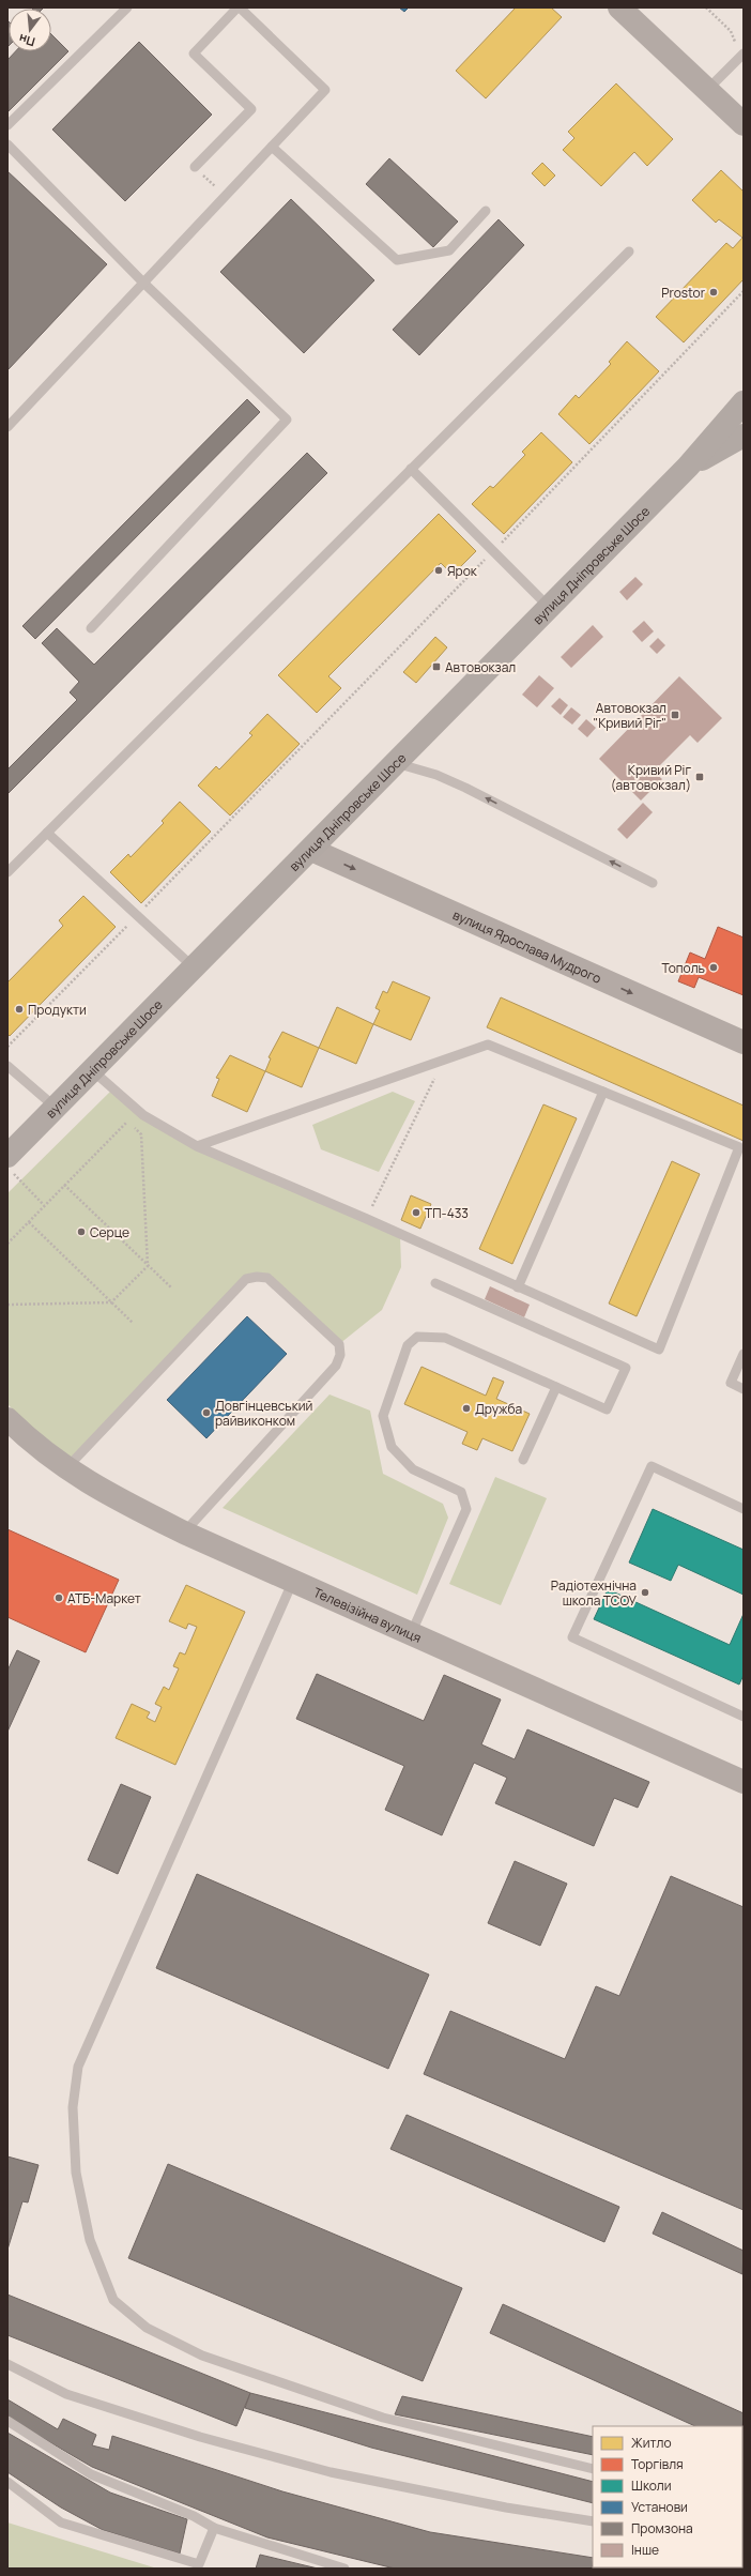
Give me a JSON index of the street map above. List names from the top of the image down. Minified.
{"streets":{"main road":["вулиця Дніпровське Шосе"],"street":["вулиця Ярослава Мудрого","Телевізійна вулиця"]},"crossings":[["вулиця Дніпровське Шосе","вулиця Ярослава Мудрого"]],"one_way":["вулиця Ярослава Мудрого"],"places":{"other":["Prostor","Ярок","Тополь","Продукти","ТП-433","Серце","Дружба","Довгінцевський райвиконком","Радіотехнічна школа ТСОУ","АТБ-Маркет"],"transit":["Автовокзал","Автовокзал \"Кривий Ріг\"","Кривий Ріг (автовокзал)"]},"legend":["Житло","Торгівля","Школи","Установи","Промзона","Інше"],"north":"bottom"}
